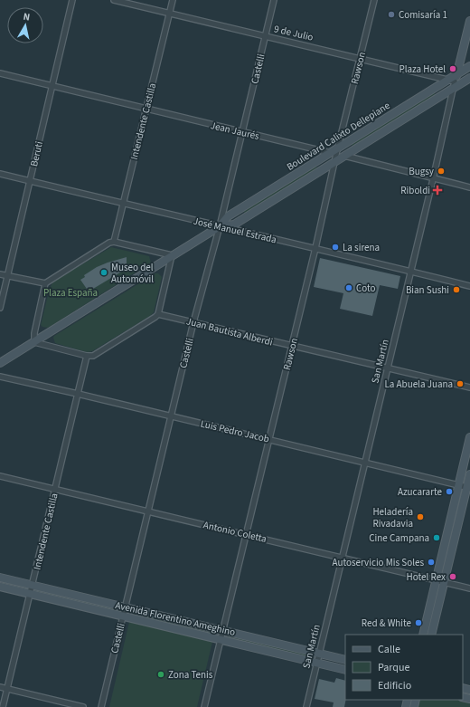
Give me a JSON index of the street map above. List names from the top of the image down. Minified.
{"streets":{"main road":["Boulevard Calixto Dellepiane","San Martín","Avenida Florentino Ameghino"],"street":["9 de Julio","Rawson","Castelli","Intendente Castilla","Jean Jaurés","Beruti","José Manuel Estrada","Juan Bautista Alberdi","Luis Pedro Jacob","Antonio Coletta"]},"crossings":[["9 de Julio","Rawson"],["9 de Julio","Castelli"],["9 de Julio","Intendente Castilla"],["9 de Julio","Boulevard Calixto Dellepiane"],["Rawson","Jean Jaurés"],["Rawson","Boulevard Calixto Dellepiane"],["Rawson","José Manuel Estrada"],["Rawson","Juan Bautista Alberdi"],["Rawson","Luis Pedro Jacob"],["Rawson","Antonio Coletta"],["Rawson","Avenida Florentino Ameghino"],["Castelli","Jean Jaurés"],["Castelli","Boulevard Calixto Dellepiane"],["Castelli","José Manuel Estrada"],["Castelli","Juan Bautista Alberdi"],["Castelli","Luis Pedro Jacob"],["Castelli","Antonio Coletta"],["Castelli","Avenida Florentino Ameghino"],["Intendente Castilla","Jean Jaurés"],["Intendente Castilla","José Manuel Estrada"],["Intendente Castilla","Luis Pedro Jacob"],["Intendente Castilla","Antonio Coletta"],["Intendente Castilla","Avenida Florentino Ameghino"],["Jean Jaurés","Boulevard Calixto Dellepiane"],["Jean Jaurés","Beruti"],["Jean Jaurés","San Martín"],["Boulevard Calixto Dellepiane","José Manuel Estrada"],["Boulevard Calixto Dellepiane","San Martín"],["Beruti","José Manuel Estrada"],["José Manuel Estrada","San Martín"],["Juan Bautista Alberdi","San Martín"],["San Martín","Luis Pedro Jacob"],["San Martín","Antonio Coletta"],["San Martín","Avenida Florentino Ameghino"]],"parks":["Plaza España"],"places":{"other":["Comisaría 1","Plaza Hotel","Bugsy","La sirena","Museo del Automóvil","Coto","Bian Sushi","La Abuela Juana","Azucararte","Heladería Rivadavia","Cine Campana","Autoservicio Mis Soles","Hotel Rex","Red & White","Zona Tenis"],"health":["Riboldi"]},"legend":["Calle","Parque","Edificio"],"north":"top"}
